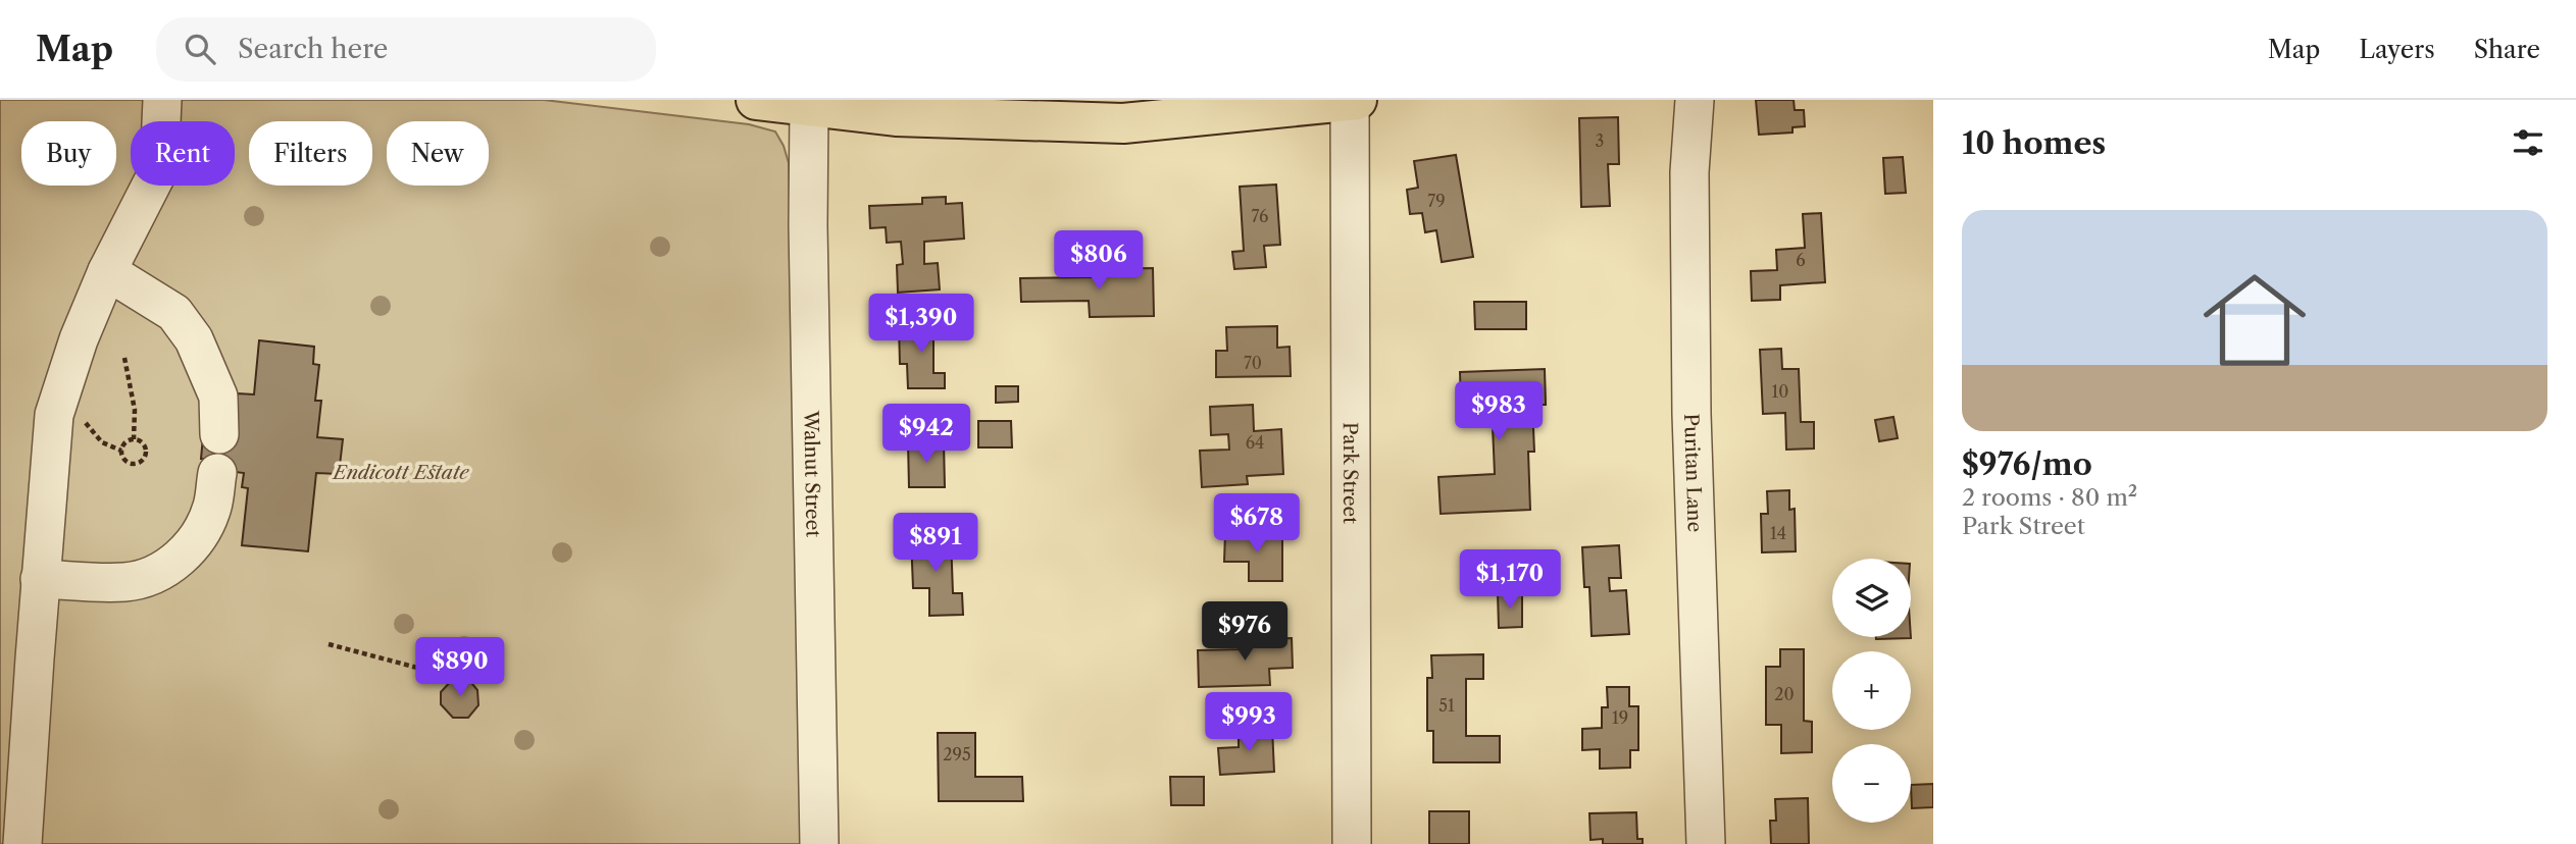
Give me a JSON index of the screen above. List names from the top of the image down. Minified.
{"streets":{"street":["Puritan Lane","Park Street","Walnut Street"]},"parks":["Endicott Estate"],"house_numbers":["3","79","76","6","70","10","64","14","20","51","19","295"],"page":{"header":"Map","search":"Search here","nav":["Map","Layers","Share"],"heading":"10 homes","chip":["Buy","Rent","Filters","New"],"list":[{"name":"$976/mo","note":"2 rooms · 80 m² · Park Street"}],"price":["$806","$1,390","$983","$942","$678","$891","$1,170","$976","$890","$993"],"map_buttons":["+","−"]}}
